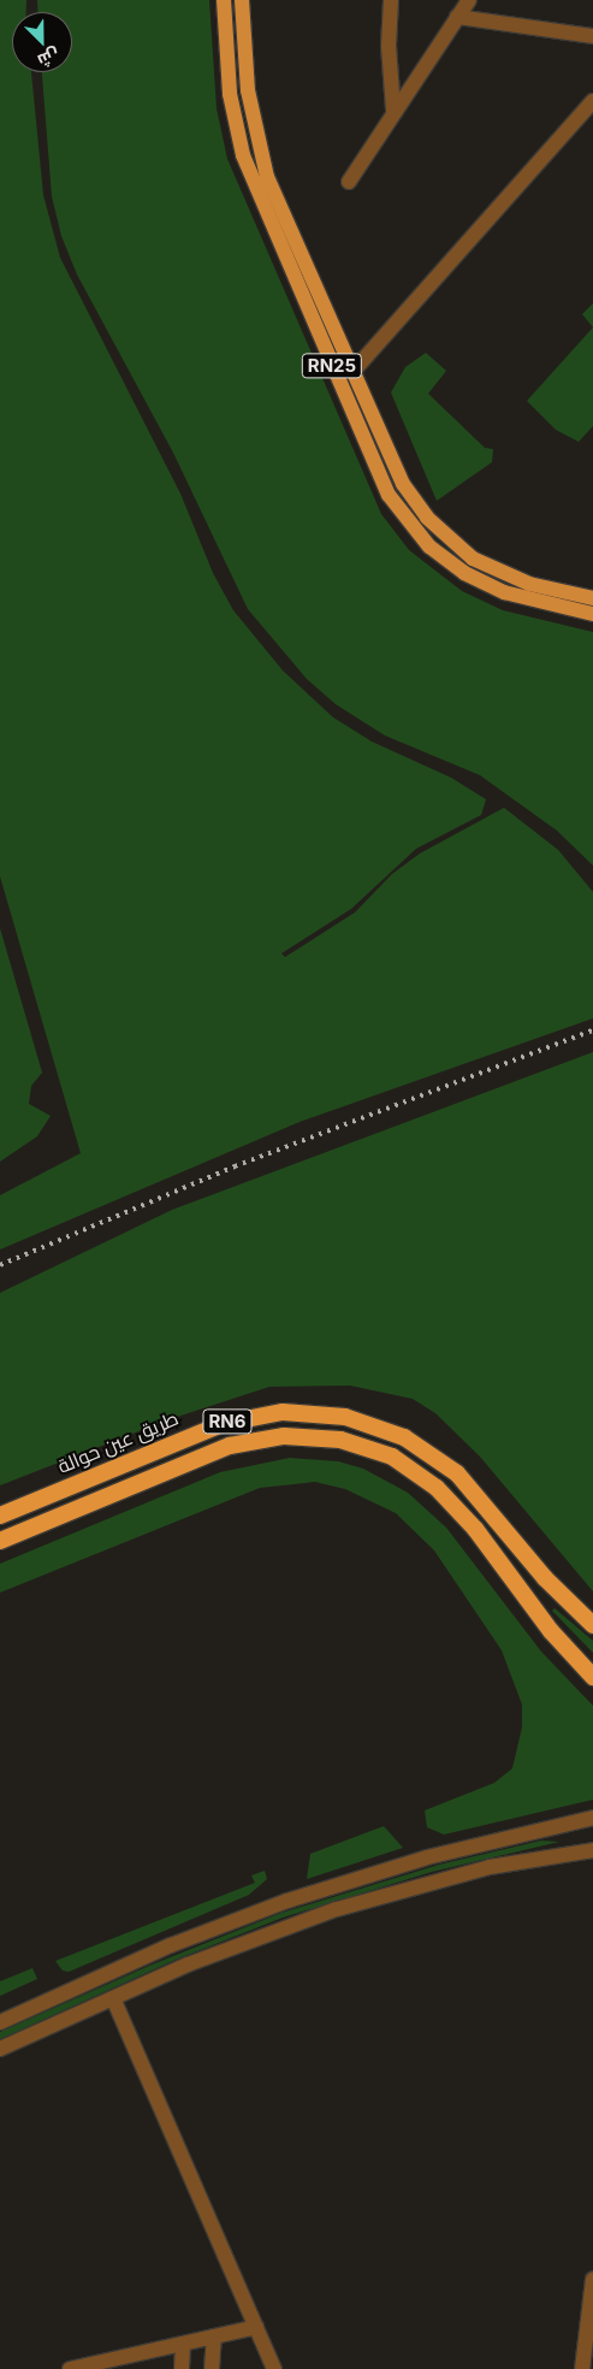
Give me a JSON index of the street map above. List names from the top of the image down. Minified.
{"streets":{"highway":["RN6","طريق عين حوالة"],"main road":["RN25"]},"north":"bottom right"}
